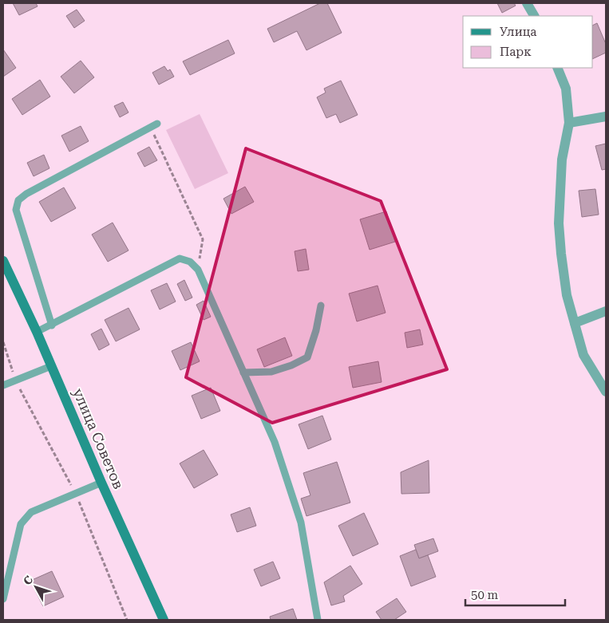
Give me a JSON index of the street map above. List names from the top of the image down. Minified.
{"streets":{"main road":["улица Советов"]},"legend":["Улица","Парк"],"scale_bar":"50 m","north":"top left"}
